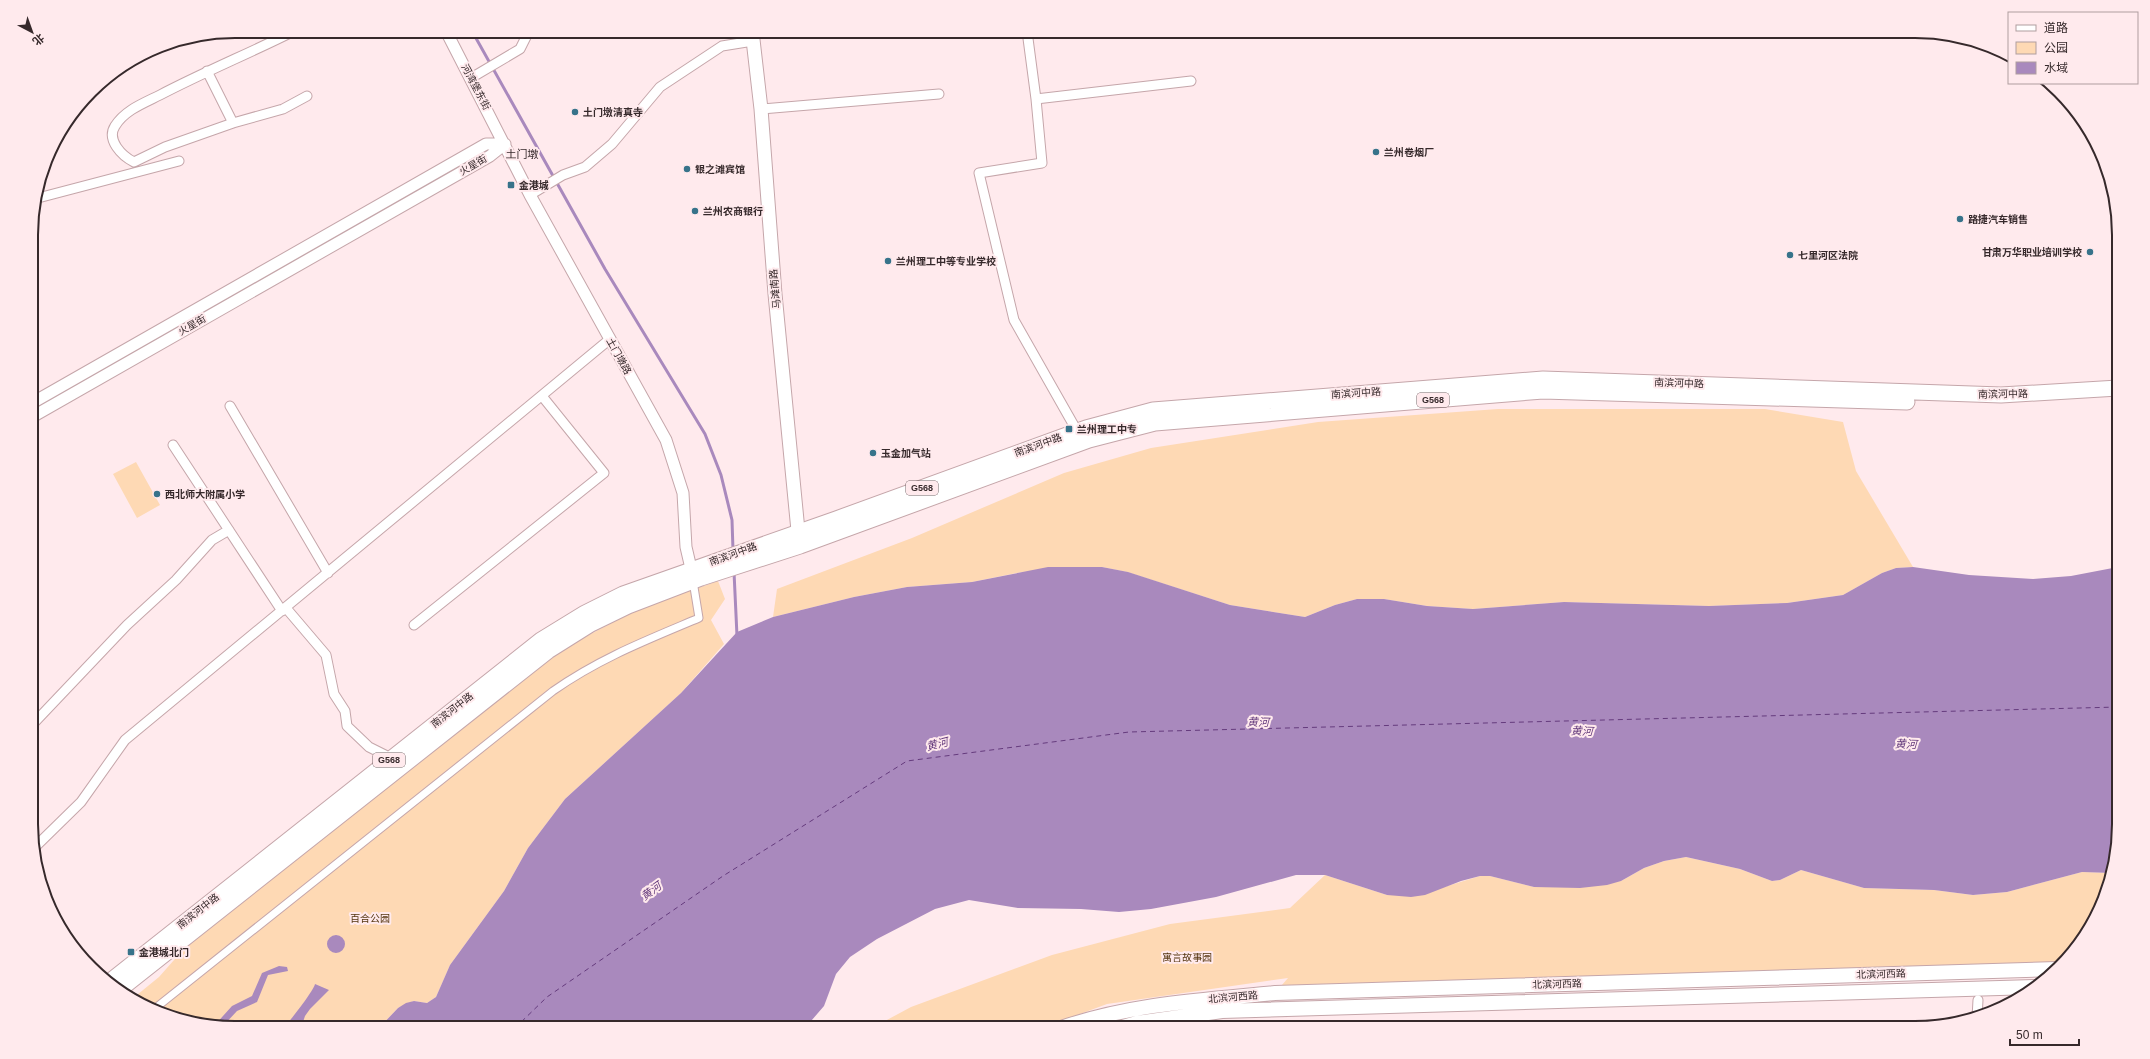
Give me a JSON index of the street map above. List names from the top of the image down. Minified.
{"streets":{"highway":["南滨河中路","G568"],"main road":["马滩南路","北滨河西路"],"street":["河湾堡东街","火星街","土门墩路"]},"crossings":[["河湾堡东街","火星街"],["河湾堡东街","土门墩路"],["火星街","土门墩路"],["马滩南路","南滨河中路"],["土门墩路","南滨河中路"]],"districts":["土门墩"],"water":["黄河"],"parks":["百合公园","寓言故事园"],"places":{"other":["土门墩清真寺","兰州卷烟厂","银之滩宾馆","兰州农商银行","路捷汽车销售","甘肃万华职业培训学校","七里河区法院","兰州理工中等专业学校","玉金加气站","西北师大附属小学"],"transit":["金港城","兰州理工中专","金港城北门"]},"legend":["道路","公园","水域"],"scale_bar":"50 m","north":"bottom right"}
